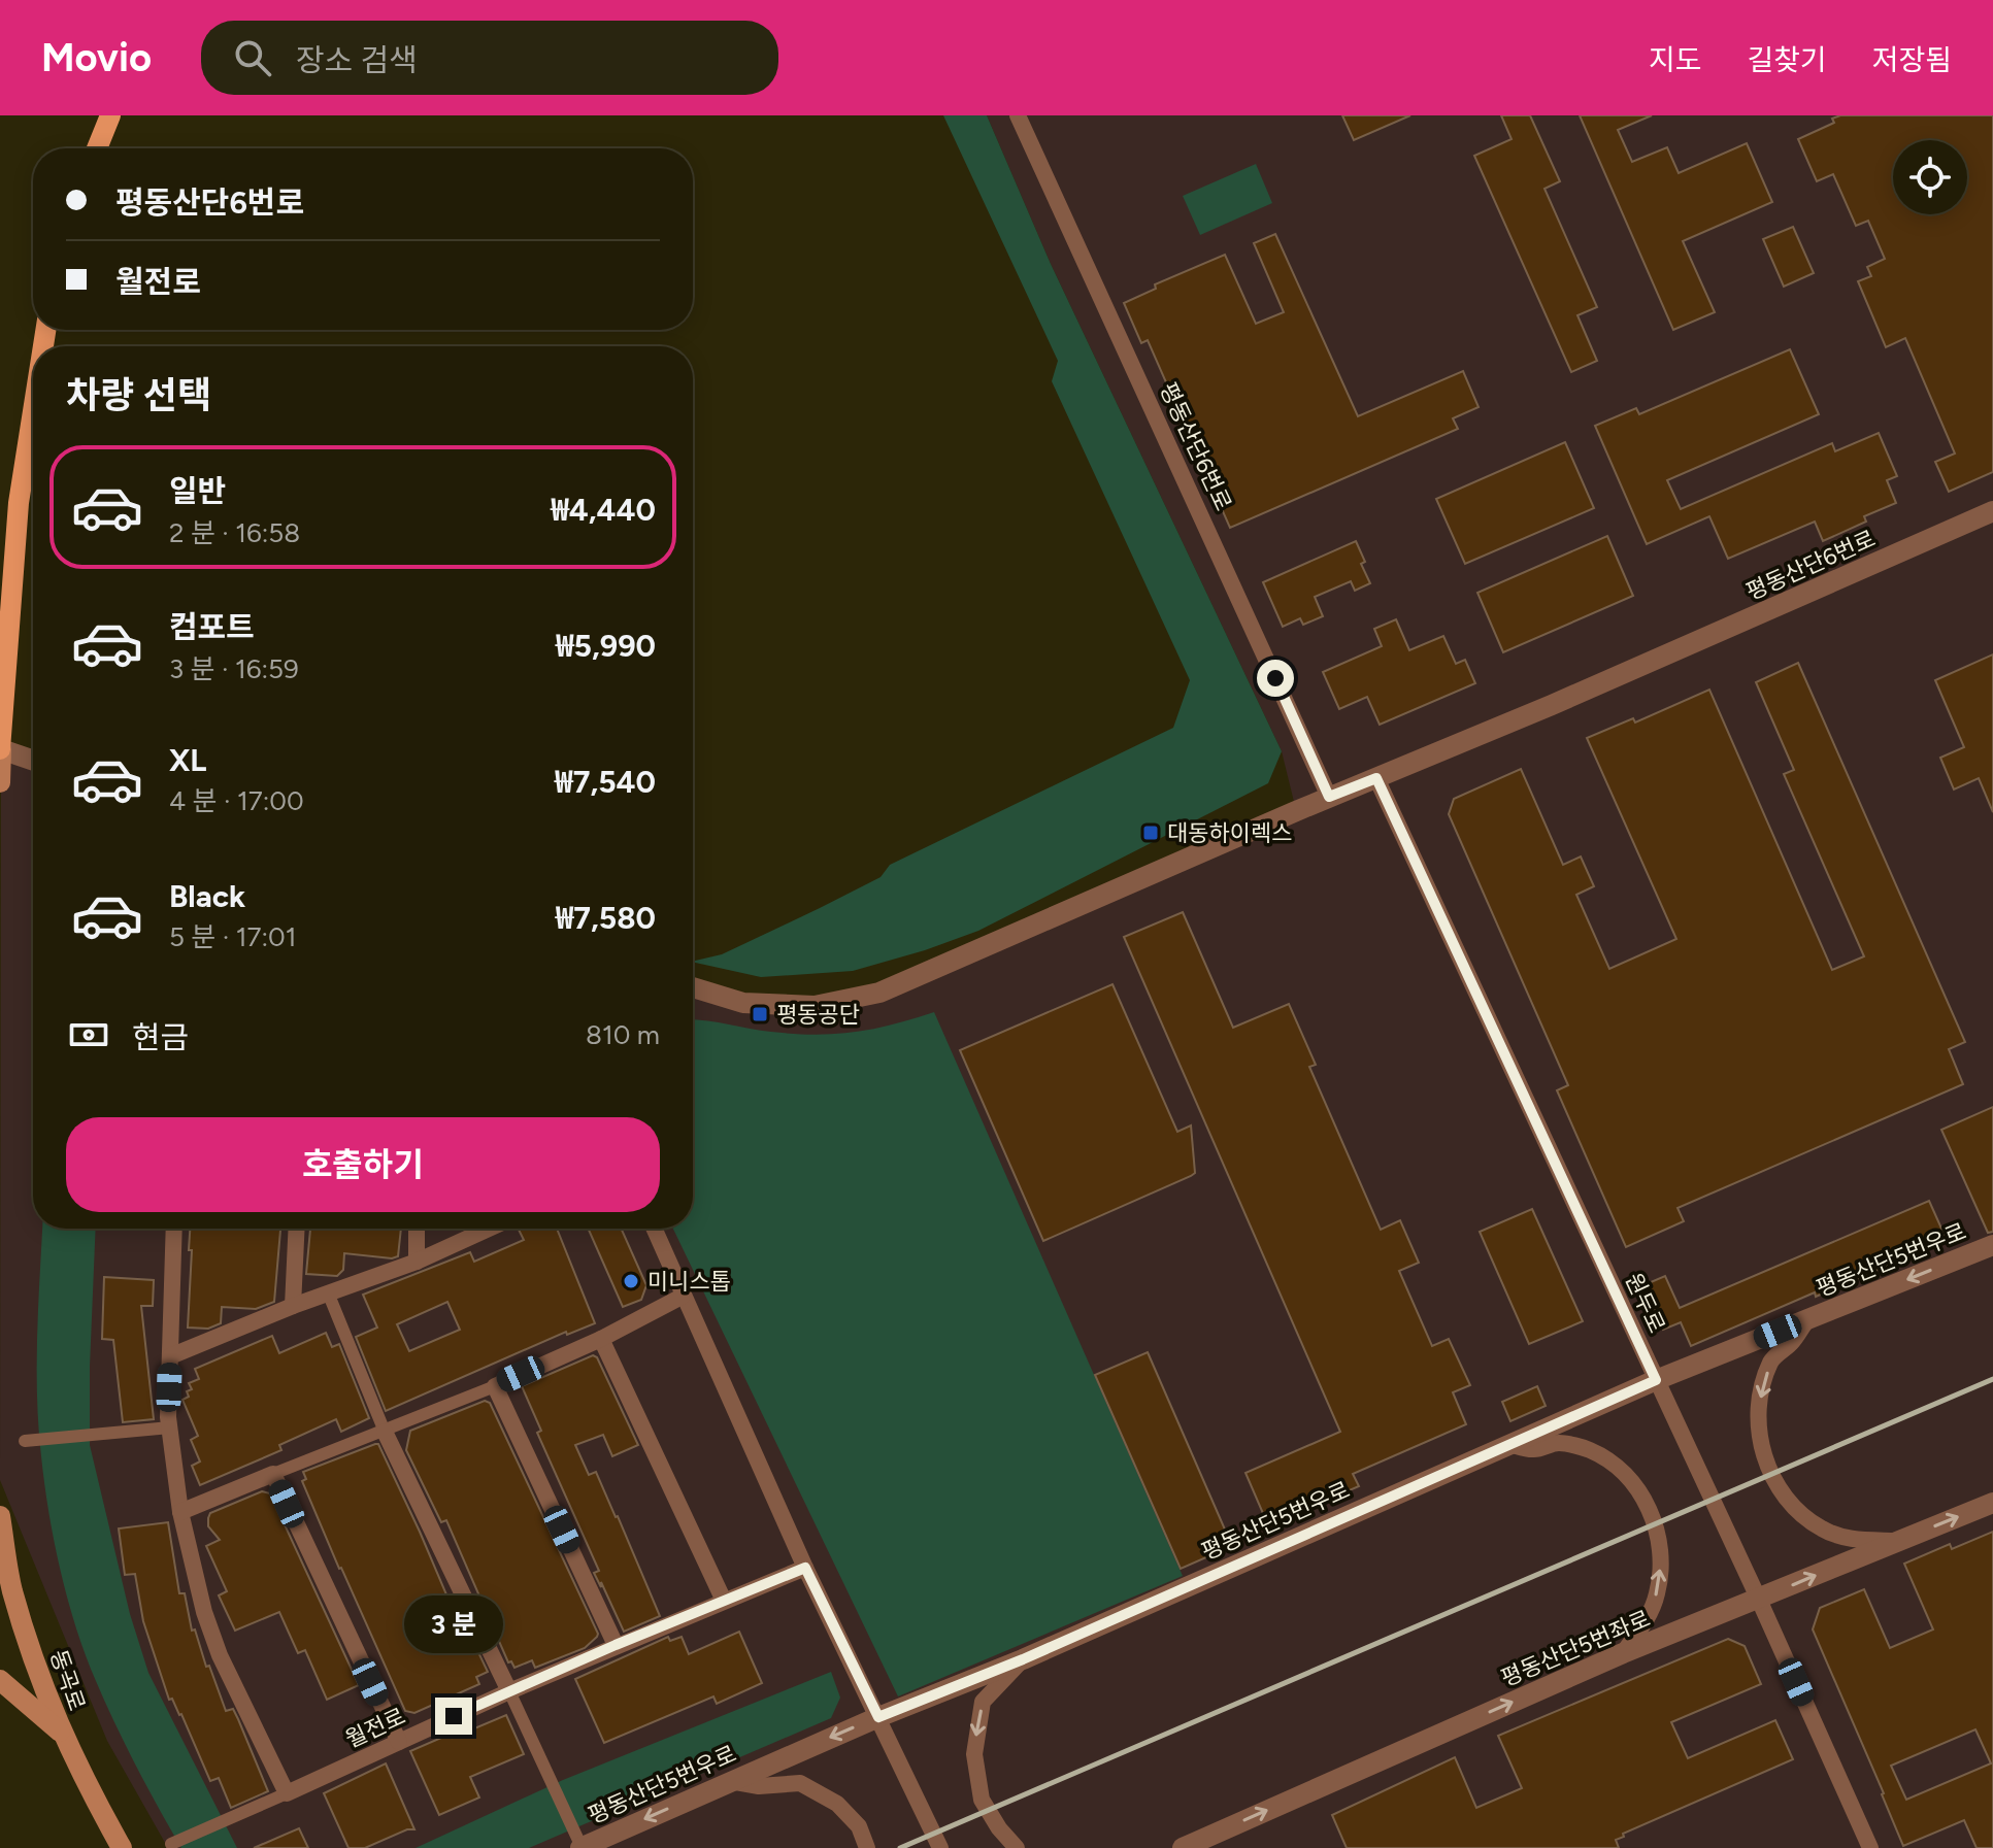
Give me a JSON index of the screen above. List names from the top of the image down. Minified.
{"streets":{"main road":["동곡로"],"street":["평동산단6번로","평동산단5번우로","원두로","평동산단5번좌로","월전로"]},"crossings":[["평동산단6번로","원두로"],["평동산단5번우로","원두로"],["원두로","평동산단5번좌로"]],"one_way":["평동산단5번좌로"],"places":{"transit":["대동하이렉스","평동공단"],"other":["미니스톱"]},"page":{"header":"Movio","search":"장소 검색","nav":["지도","길찾기","저장됨"],"banner":["평동산단6번로","월전로"],"heading":"차량 선택","list":[{"name":"일반","note":"2 분 · 16:58","value":"₩4,440"},{"name":"컴포트","note":"3 분 · 16:59","value":"₩5,990"},{"name":"XL","note":"4 분 · 17:00","value":"₩7,540"},{"name":"Black","note":"5 분 · 17:01","value":"₩7,580"}],"pay":["현금","810 m"],"buttons":"호출하기","bubble":"3 분"}}
